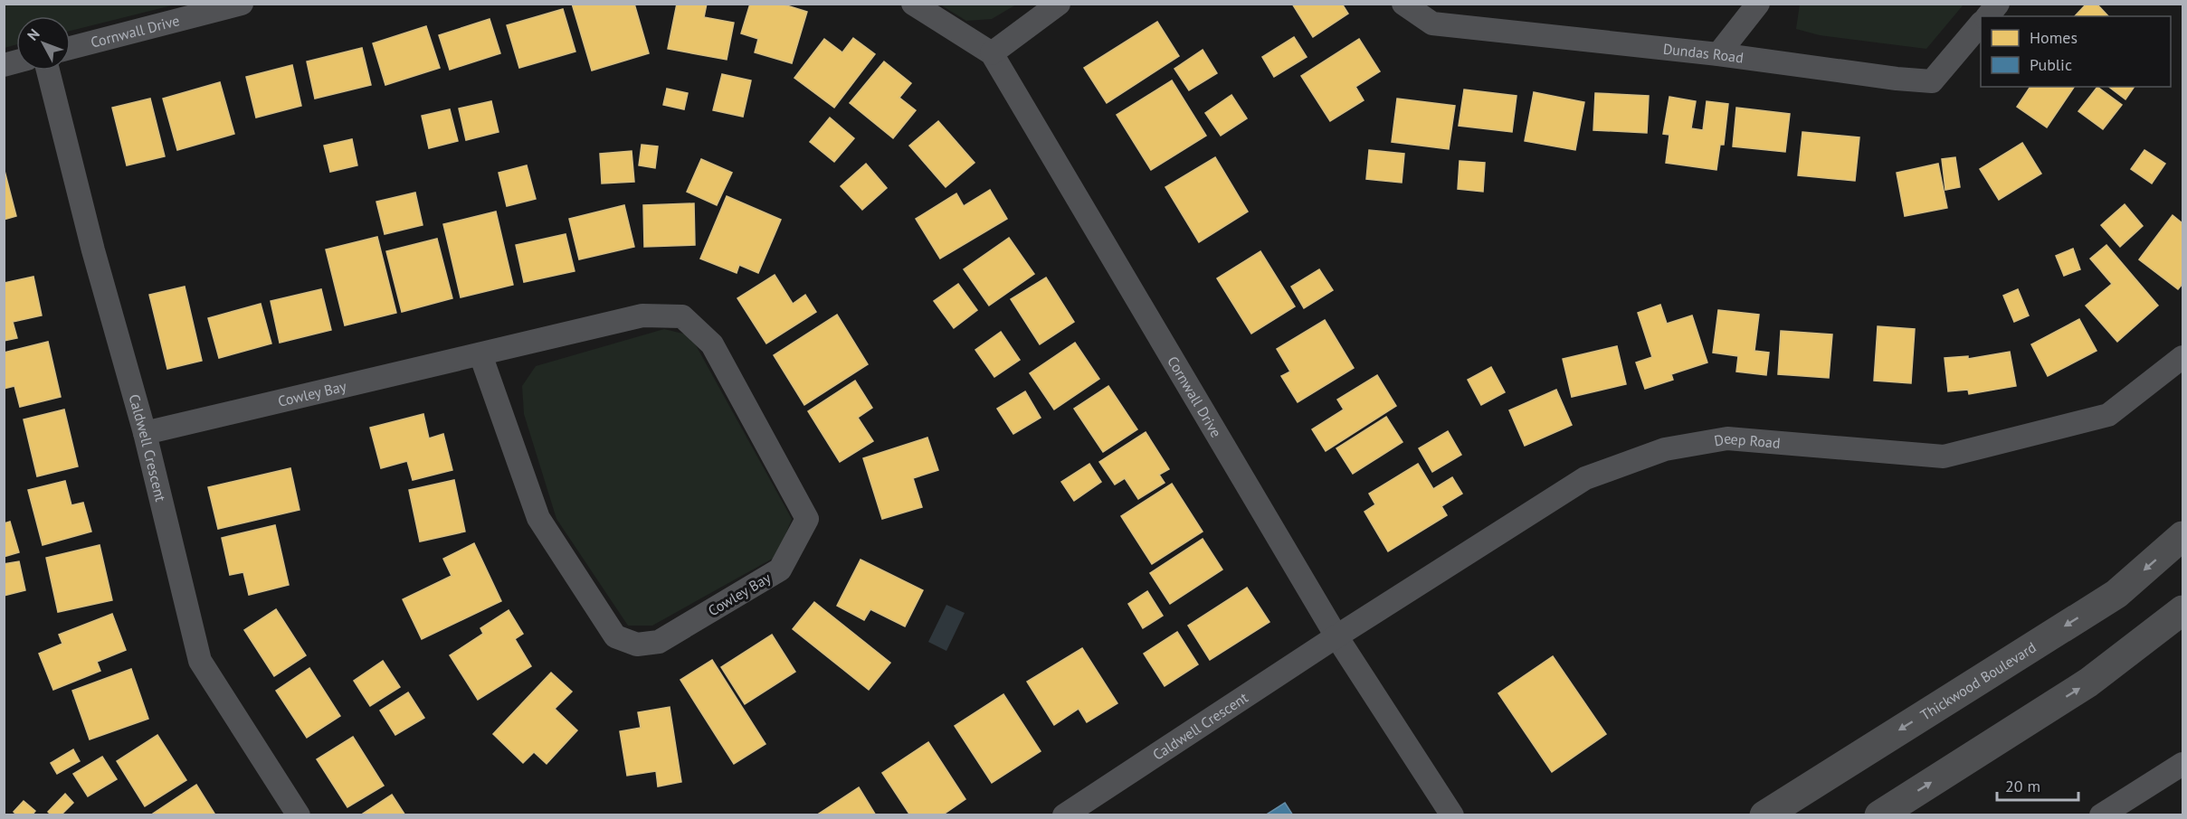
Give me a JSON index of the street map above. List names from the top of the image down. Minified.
{"streets":{"main road":["Thickwood Boulevard"],"street":["Cornwall Drive","Dundas Road","Cowley Bay","Deep Road","Caldwell Crescent"]},"crossings":[["Cornwall Drive","Deep Road"],["Cornwall Drive","Caldwell Crescent"],["Cowley Bay","Caldwell Crescent"],["Deep Road","Caldwell Crescent"]],"legend":["Homes","Public"],"scale_bar":"20 m","north":"top left"}
